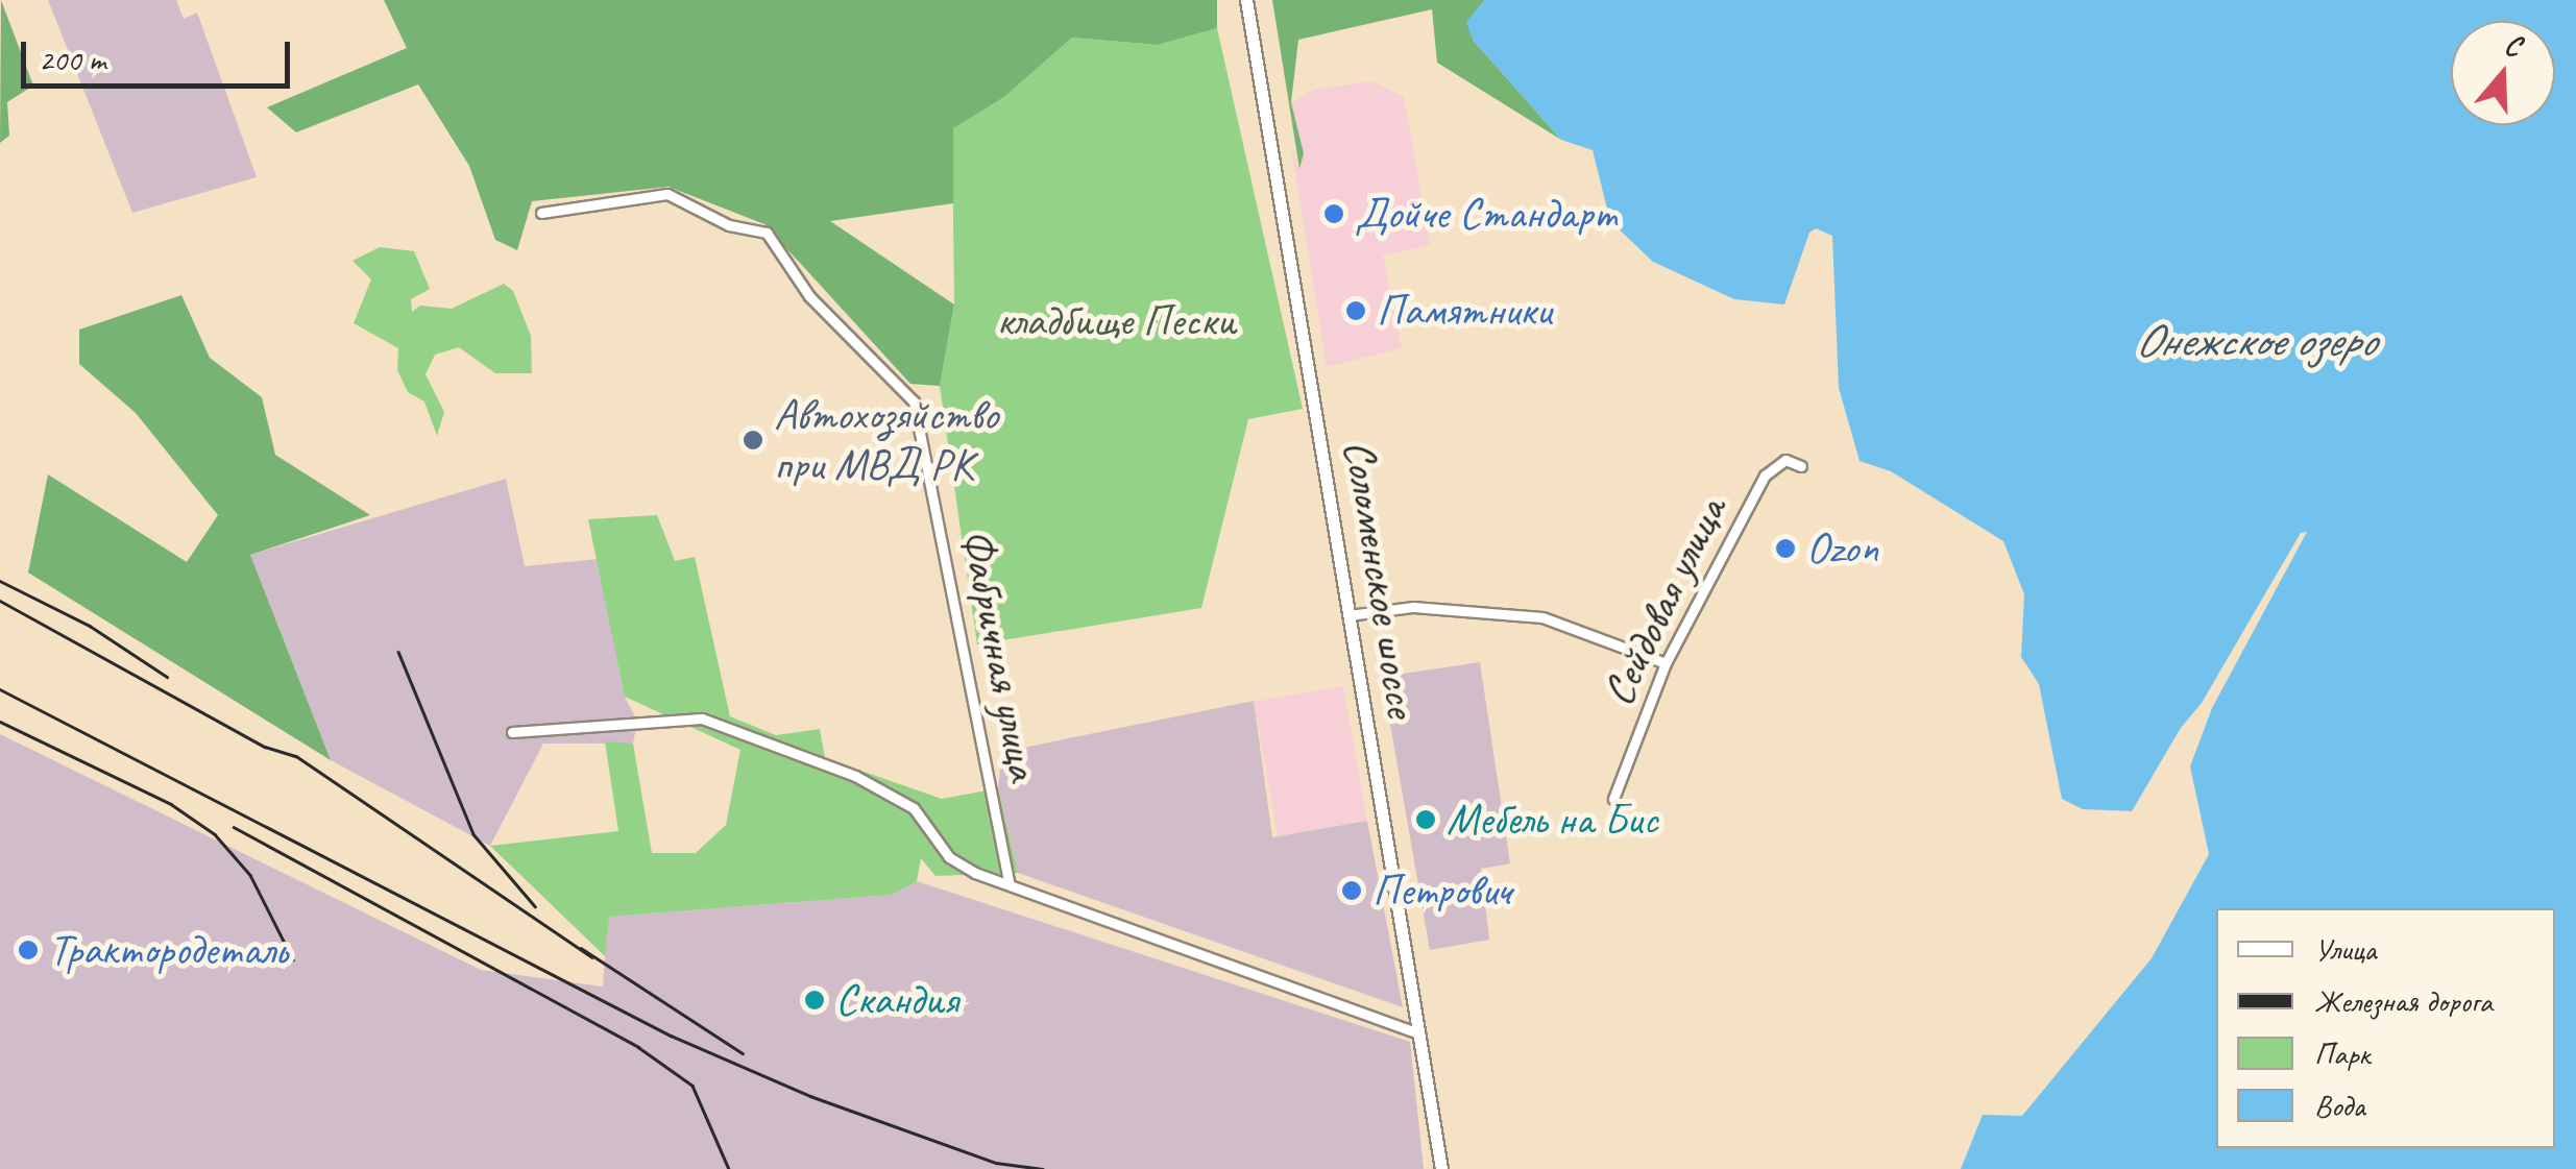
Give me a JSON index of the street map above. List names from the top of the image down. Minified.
{"streets":{"main road":["Соломенское шоссе"],"street":["Сейдовая улица","Фабричная улица"]},"water":["Онежское озеро"],"parks":["кладбище Пески"],"places":["Дойче Стандарт","Памятники","Автохозяйство при МВД РК","Ozon","Мебель на Бис","Петрович","Трактородеталь","Скандия"],"legend":["Улица","Железная дорога","Парк","Вода"],"scale_bar":"200 m","north":"top"}
